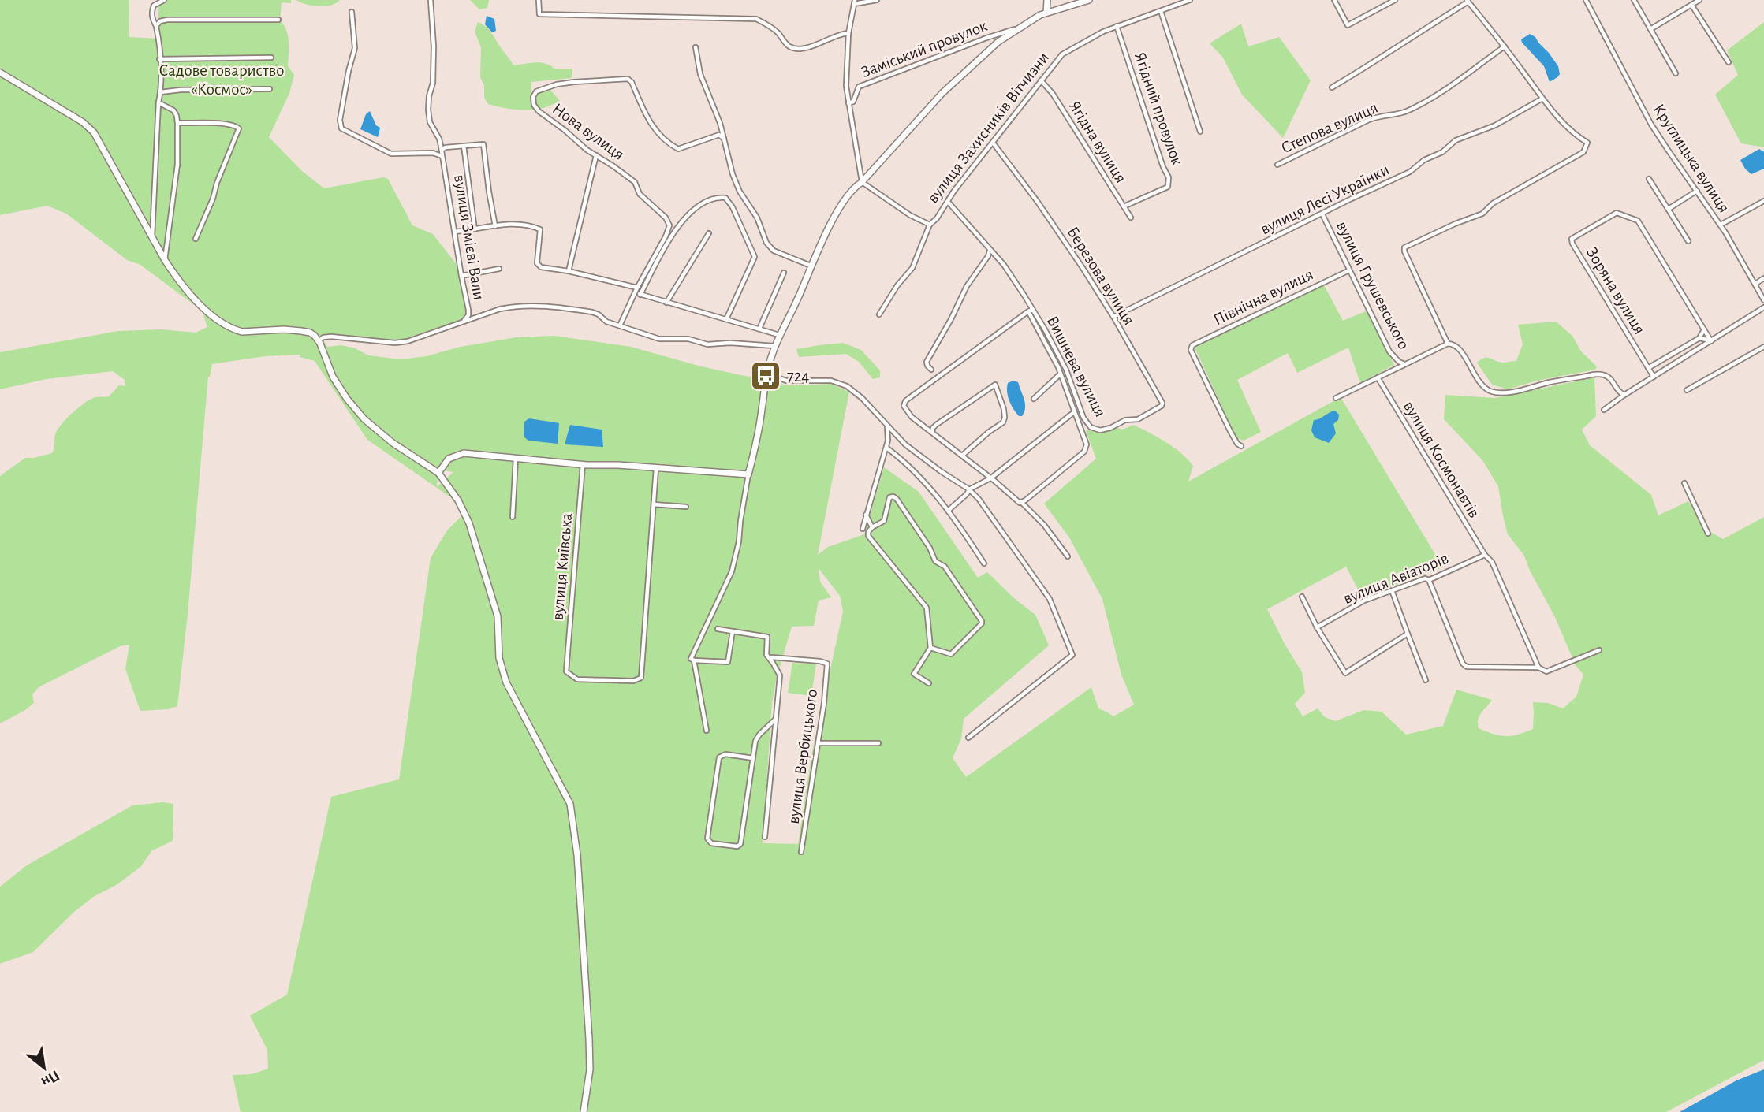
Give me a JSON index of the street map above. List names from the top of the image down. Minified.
{"streets":{"street":["Заміський провулок","Ягідний провулок","вулиця Захисників Вітчизни","Степова вулиця","Нова вулиця","Ягідна вулиця","Круглицька вулиця","вулиця Лесі Українки","вулиця Змієві Вали","Березова вулиця","вулиця Грушевського","Зоряна вулиця","Північна вулиця","Вишнева вулиця","вулиця Космонавтів","вулиця Київська","вулиця Авіаторів","вулиця Вербицького"]},"crossings":[["Ягідний провулок","вулиця Захисників Вітчизни"],["Ягідний провулок","Ягідна вулиця"],["вулиця Захисників Вітчизни","Ягідна вулиця"],["вулиця Захисників Вітчизни","Березова вулиця"],["вулиця Захисників Вітчизни","Вишнева вулиця"],["вулиця Лесі Українки","Березова вулиця"],["вулиця Лесі Українки","вулиця Грушевського"],["Березова вулиця","Вишнева вулиця"],["вулиця Грушевського","Північна вулиця"],["вулиця Космонавтів","вулиця Авіаторів"]],"parks":["Садове товариство «Космос»"],"places":{"bus stop":["724"]},"north":"bottom right"}
